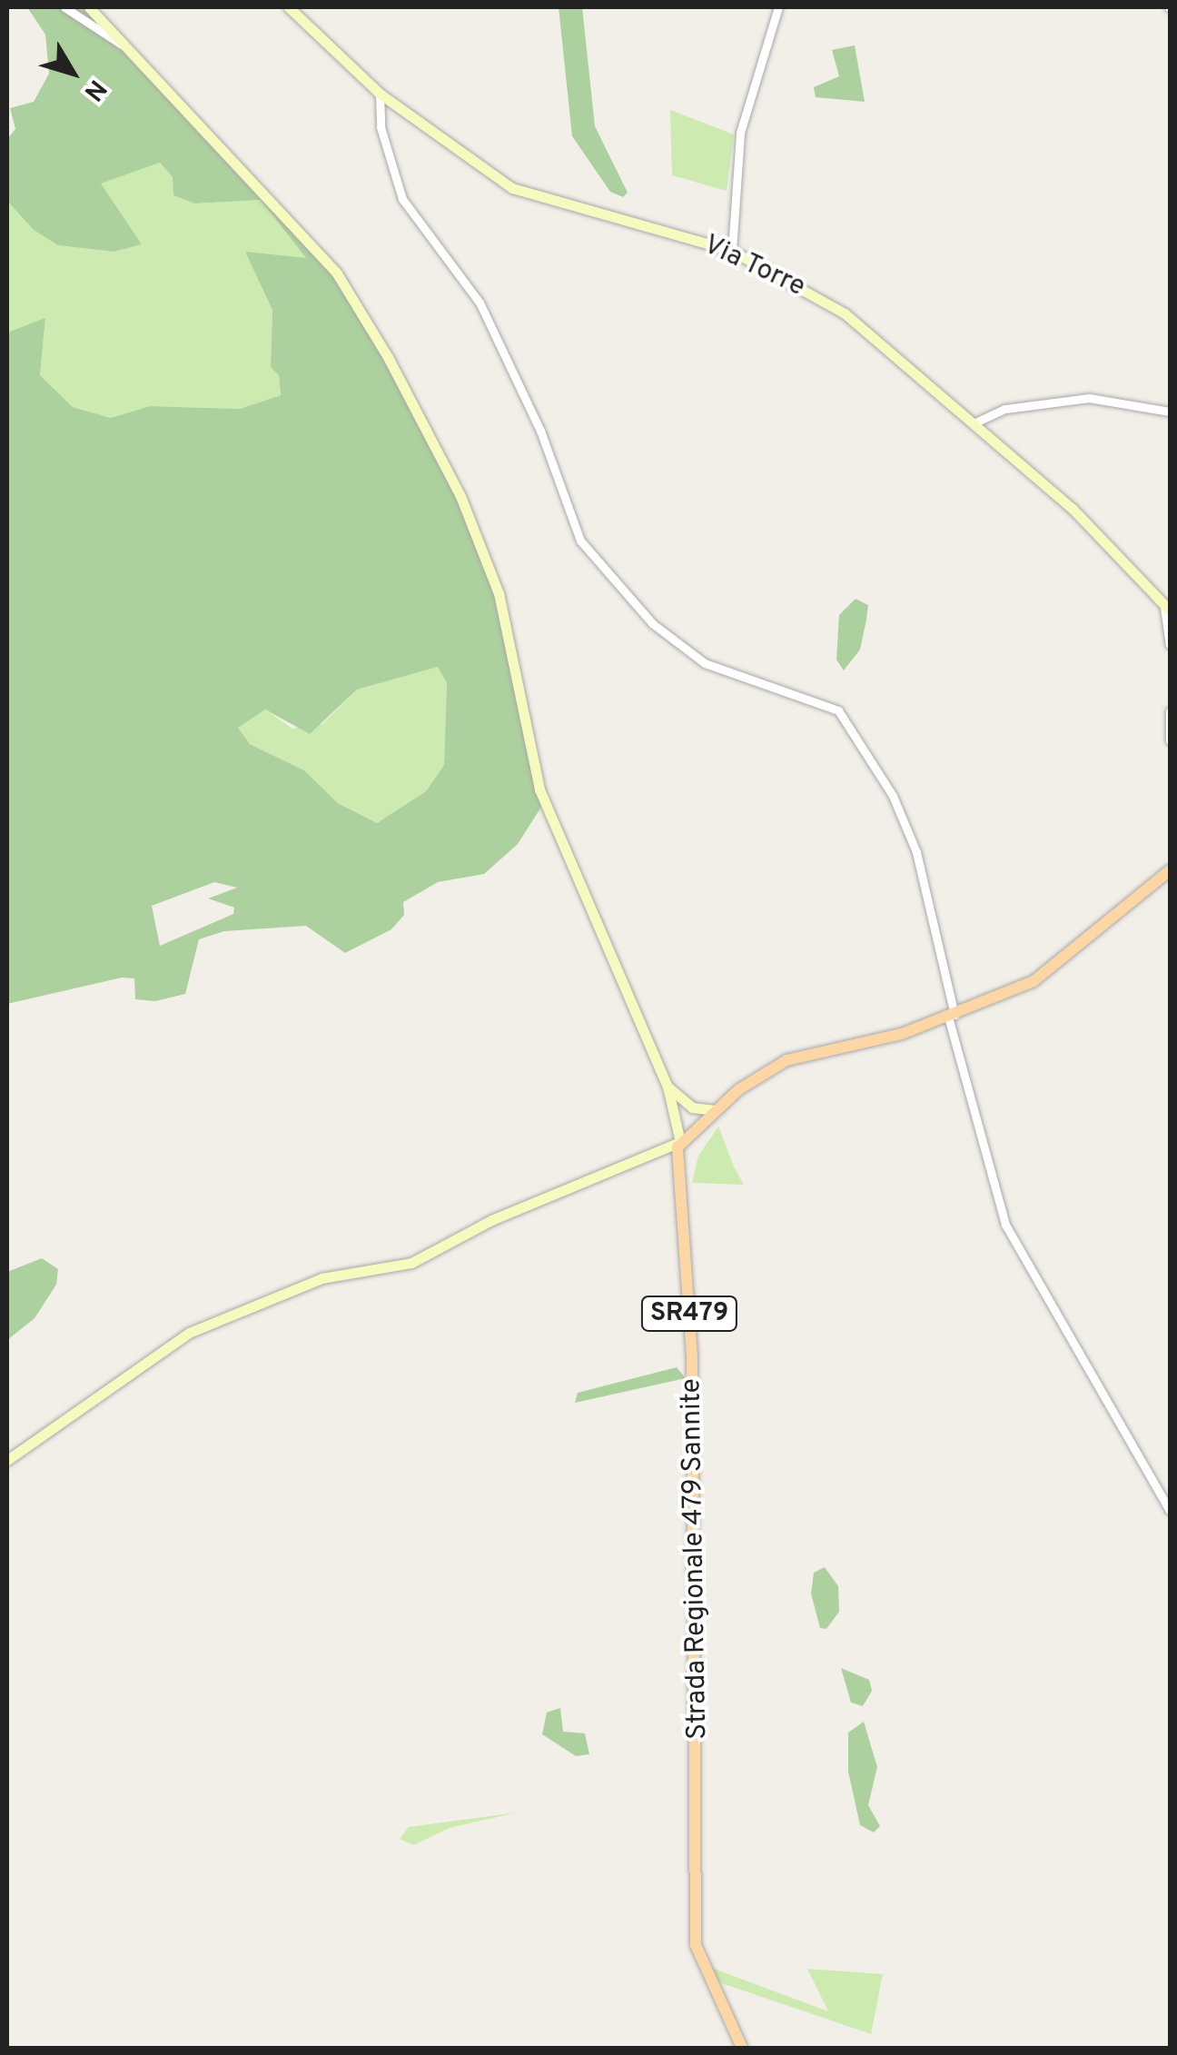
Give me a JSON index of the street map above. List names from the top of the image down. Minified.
{"streets":{"main road":["Via Torre","SR479","Strada Regionale 479 Sannite"]},"north":"bottom right"}
